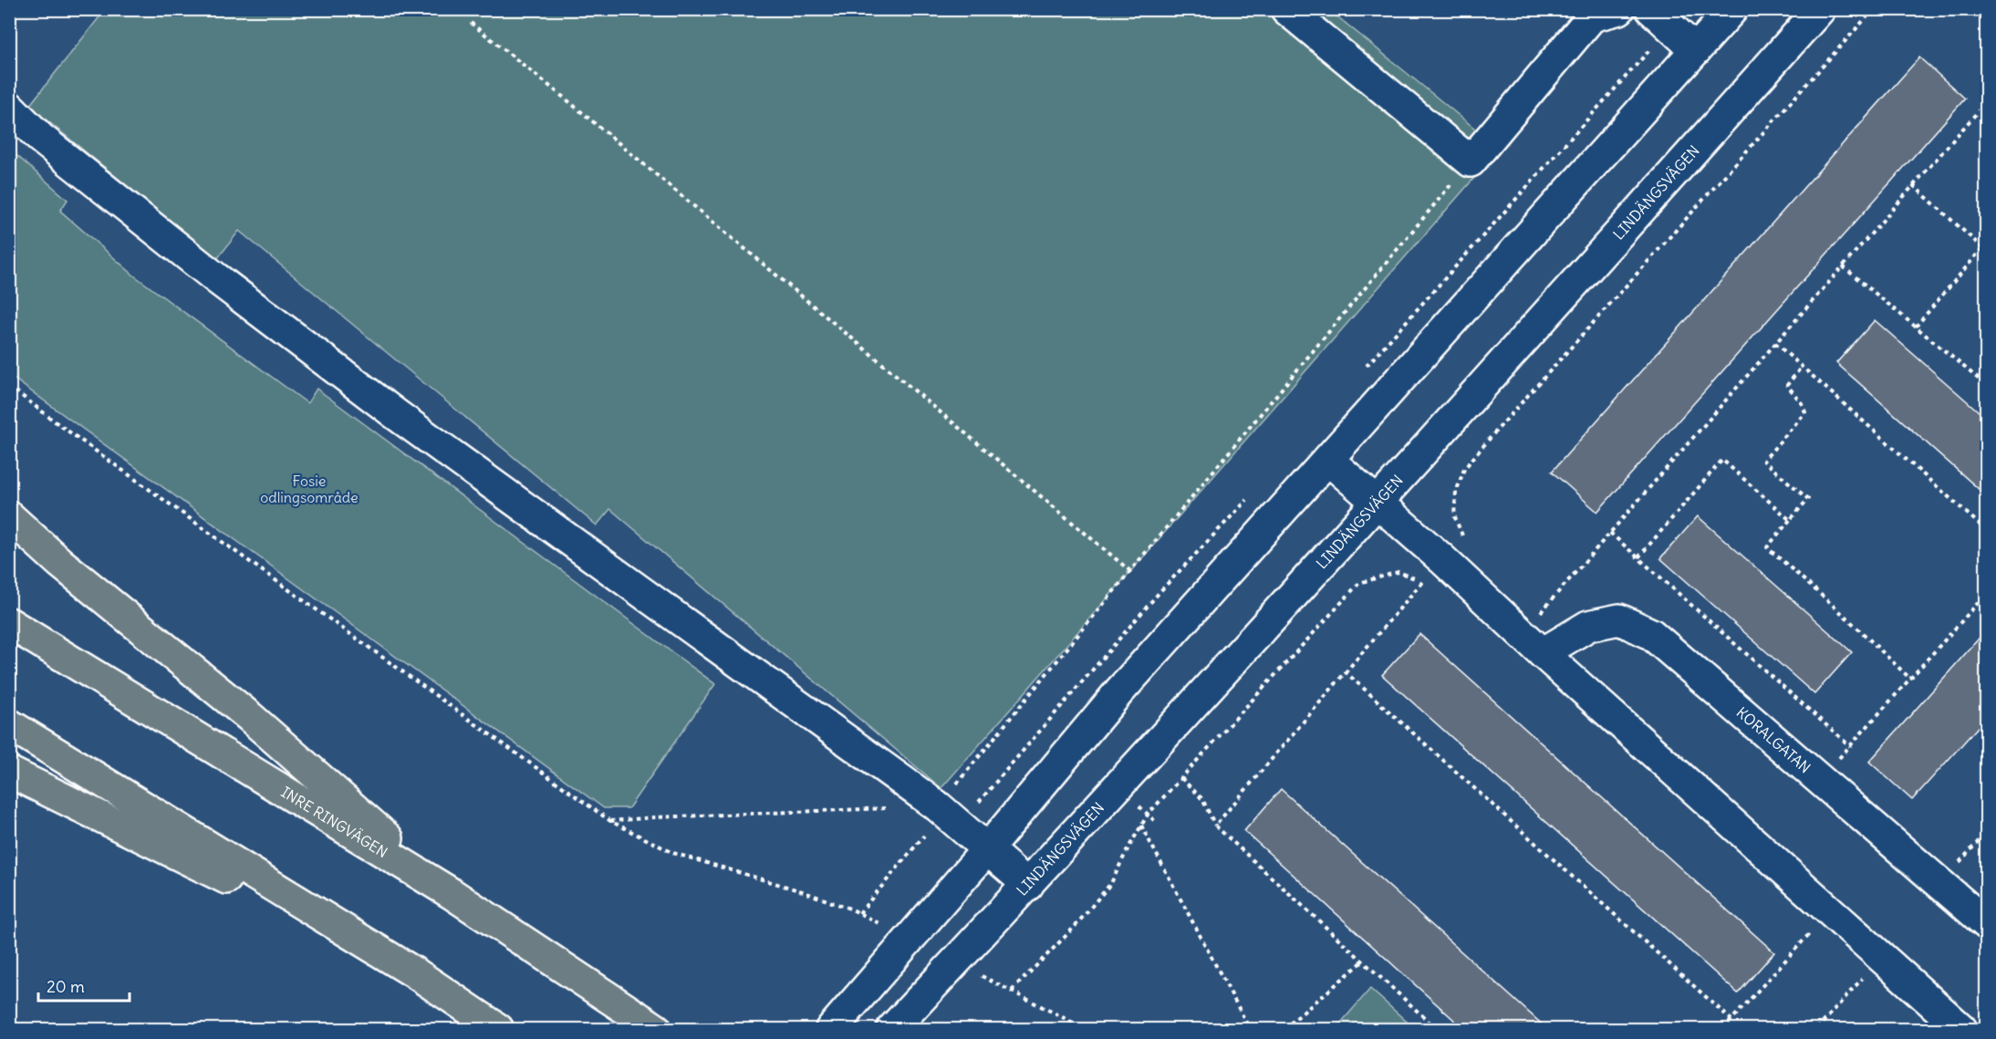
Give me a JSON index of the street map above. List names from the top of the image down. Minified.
{"streets":{"highway":["INRE RINGVÄGEN"],"street":["LINDÄNGSVÄGEN","KORALGATAN"]},"parks":["Fosie odlingsområde"],"scale_bar":"20 m"}
